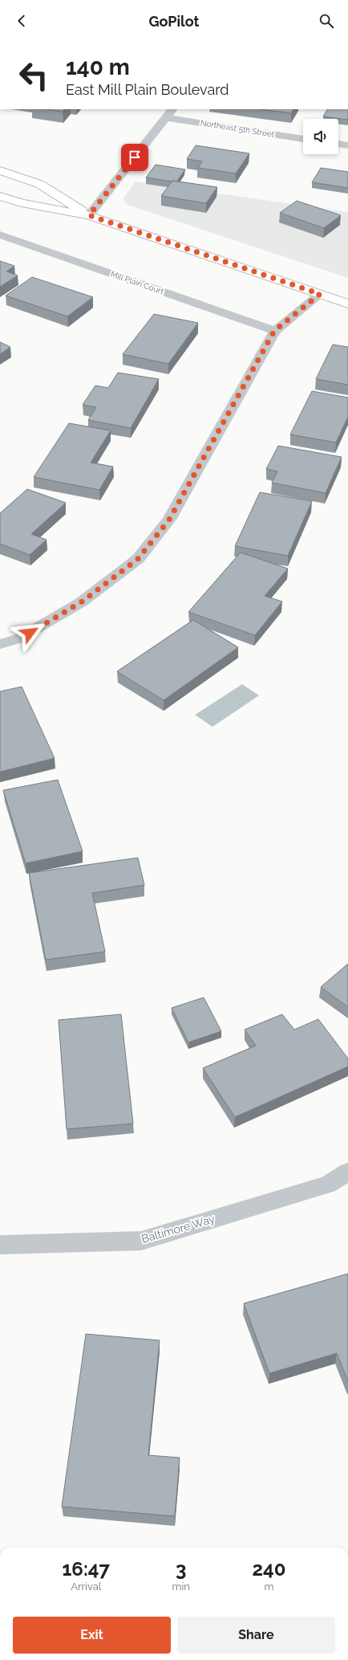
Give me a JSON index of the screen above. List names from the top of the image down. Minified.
{"streets":{"street":["Northeast 5th Street","Mill Plain Court","Baltimore Way"]},"page":{"header":"GoPilot","turn":["140 m","East Mill Plain Boulevard"],"eta":["16:47","Arrival","3","min","240","m"],"buttons":["Exit","Share"]}}
